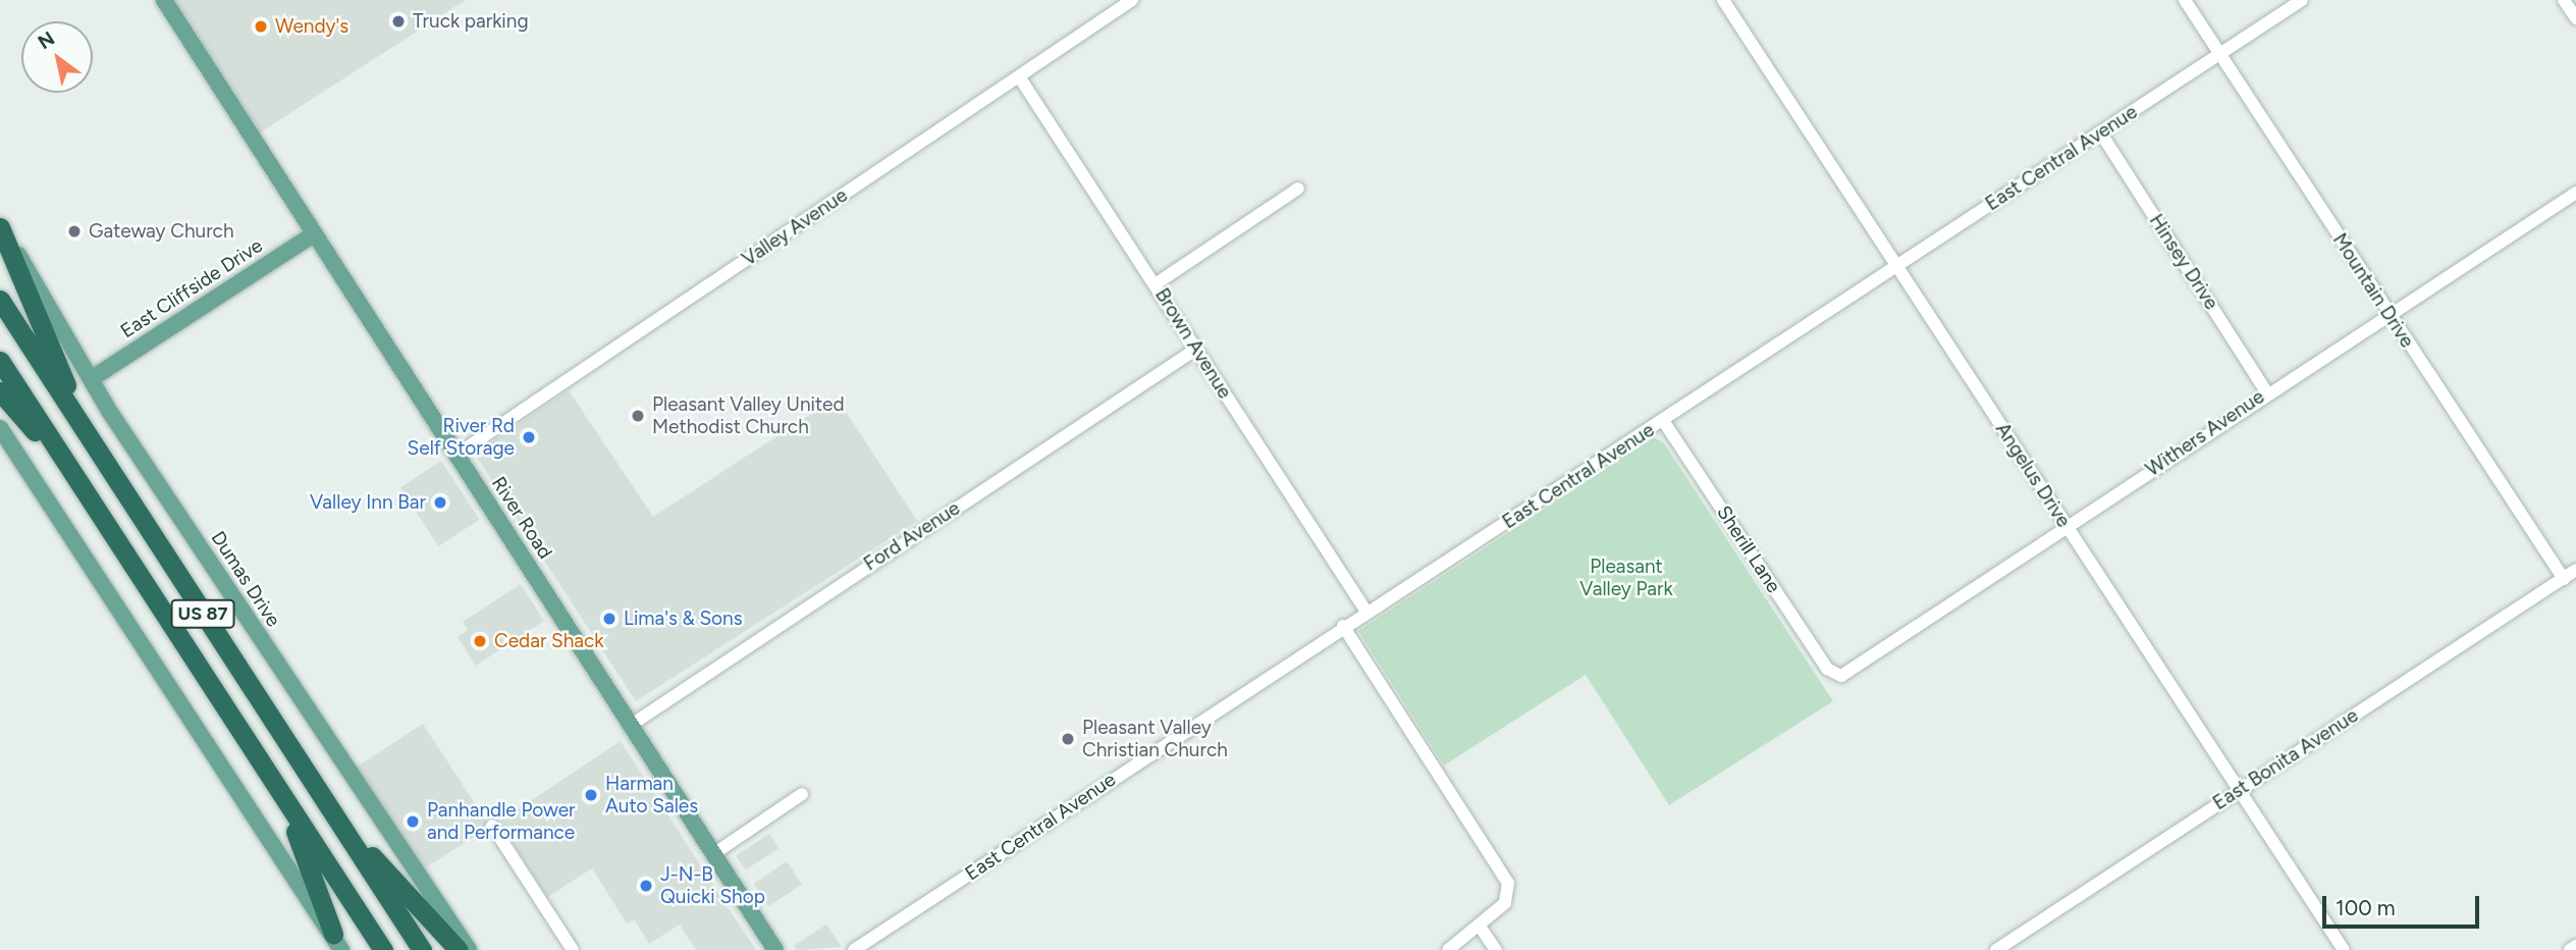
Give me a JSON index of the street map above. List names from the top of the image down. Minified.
{"streets":{"highway":["US 87"],"main road":["East Cliffside Drive","River Road","Dumas Drive"],"street":["East Central Avenue","Valley Avenue","Hinsey Drive","Mountain Drive","Brown Avenue","Withers Avenue","Angelus Drive","Ford Avenue","Sherill Lane","East Bonita Avenue"]},"crossings":[["East Central Avenue","Hinsey Drive"],["East Central Avenue","Mountain Drive"],["East Central Avenue","Brown Avenue"],["East Central Avenue","Angelus Drive"],["East Central Avenue","Sherill Lane"],["Valley Avenue","Brown Avenue"],["Valley Avenue","River Road"],["Hinsey Drive","Withers Avenue"],["East Cliffside Drive","River Road"],["East Cliffside Drive","Dumas Drive"],["Mountain Drive","Withers Avenue"],["Mountain Drive","East Bonita Avenue"],["Brown Avenue","Ford Avenue"],["Withers Avenue","Angelus Drive"],["Withers Avenue","Sherill Lane"],["Angelus Drive","East Bonita Avenue"],["River Road","Ford Avenue"]],"parks":["Pleasant Valley Park"],"places":["Truck parking","Wendy's","Gateway Church","Pleasant Valley United Methodist Church","River Rd Self Storage","Valley Inn Bar","Lima's & Sons","Cedar Shack","Pleasant Valley Christian Church","Harman Auto Sales","Panhandle Power and Performance","J-N-B Quicki Shop"],"scale_bar":"100 m","north":"top left"}
